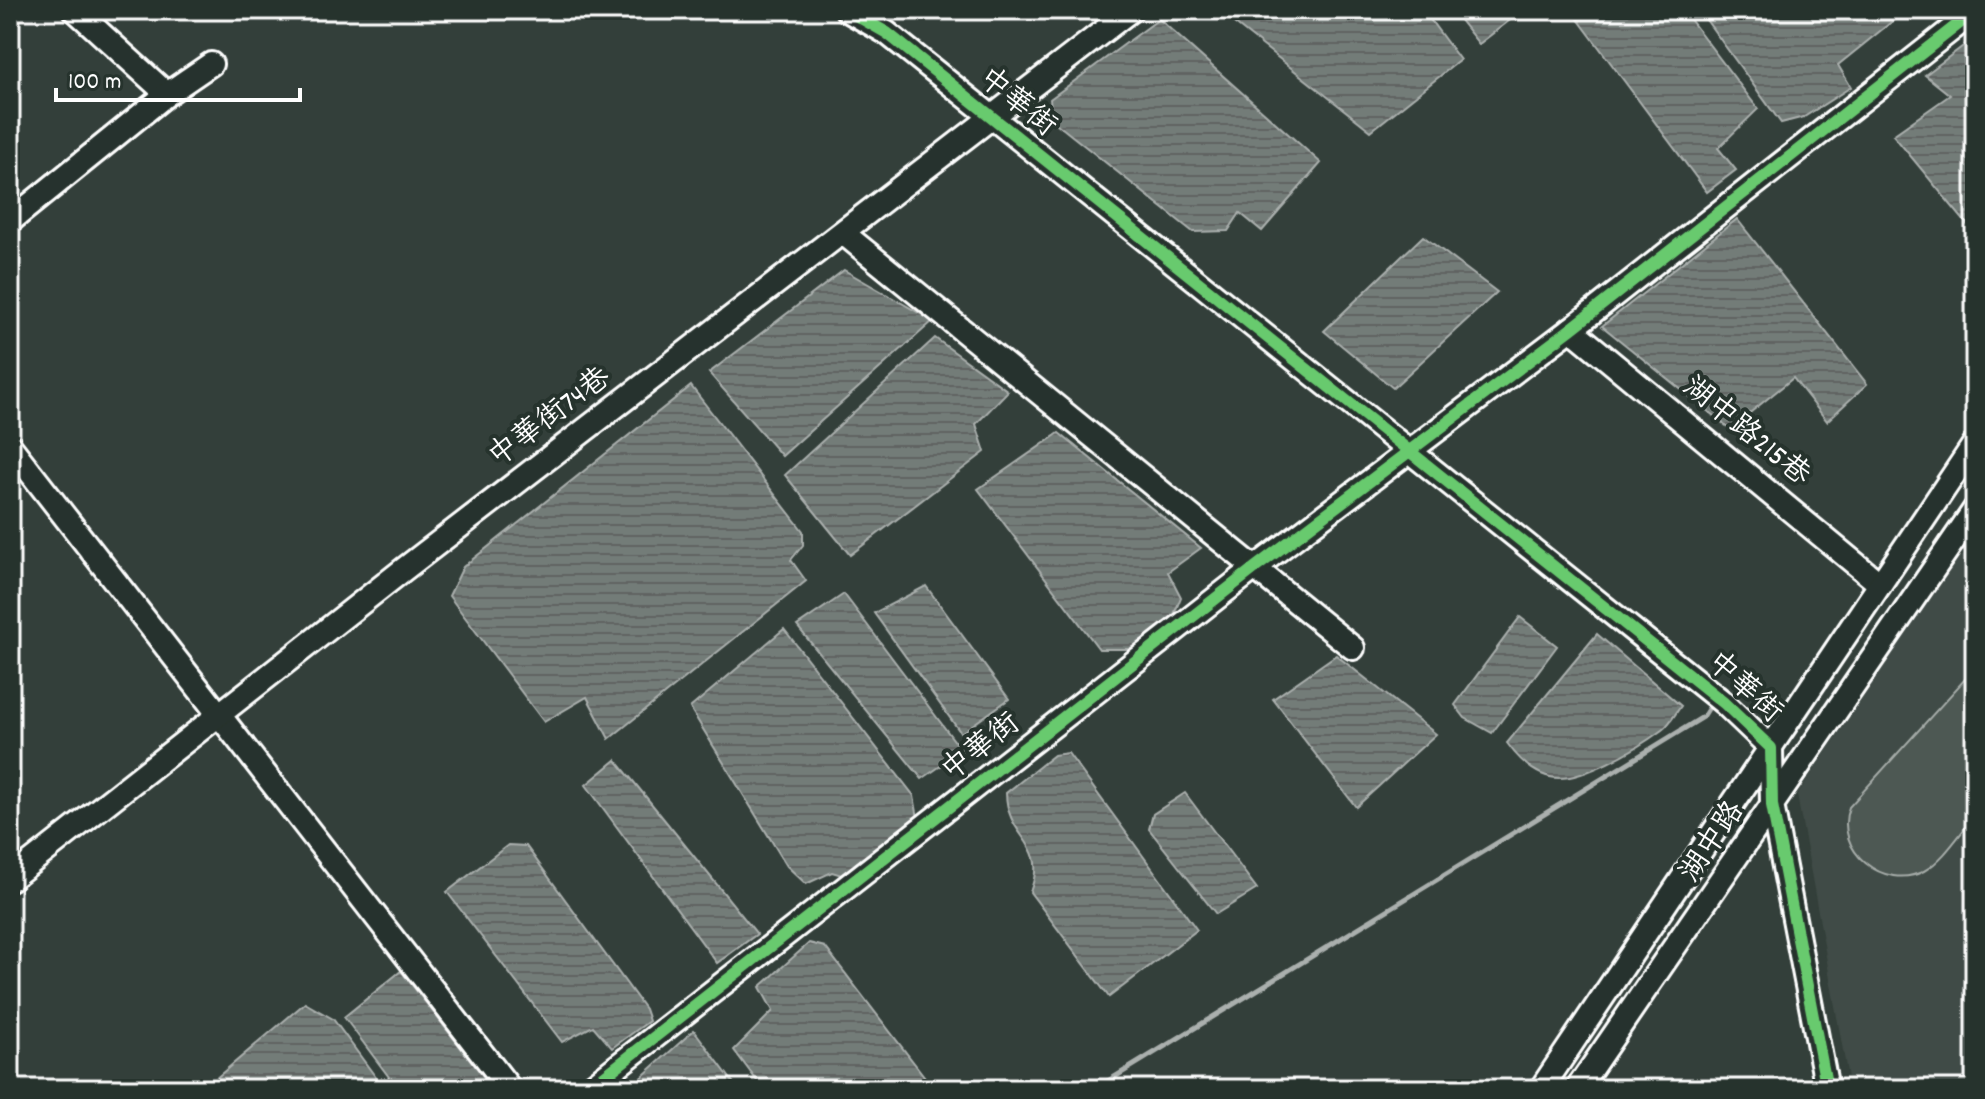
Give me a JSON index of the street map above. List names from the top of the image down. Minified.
{"streets":{"street":["中華街","中華街74巷","湖中路215巷","湖中路"]},"crossings":[["中華街","中華街74巷"],["中華街","湖中路215巷"],["中華街","湖中路"],["湖中路215巷","湖中路"]],"scale_bar":"100 m"}
